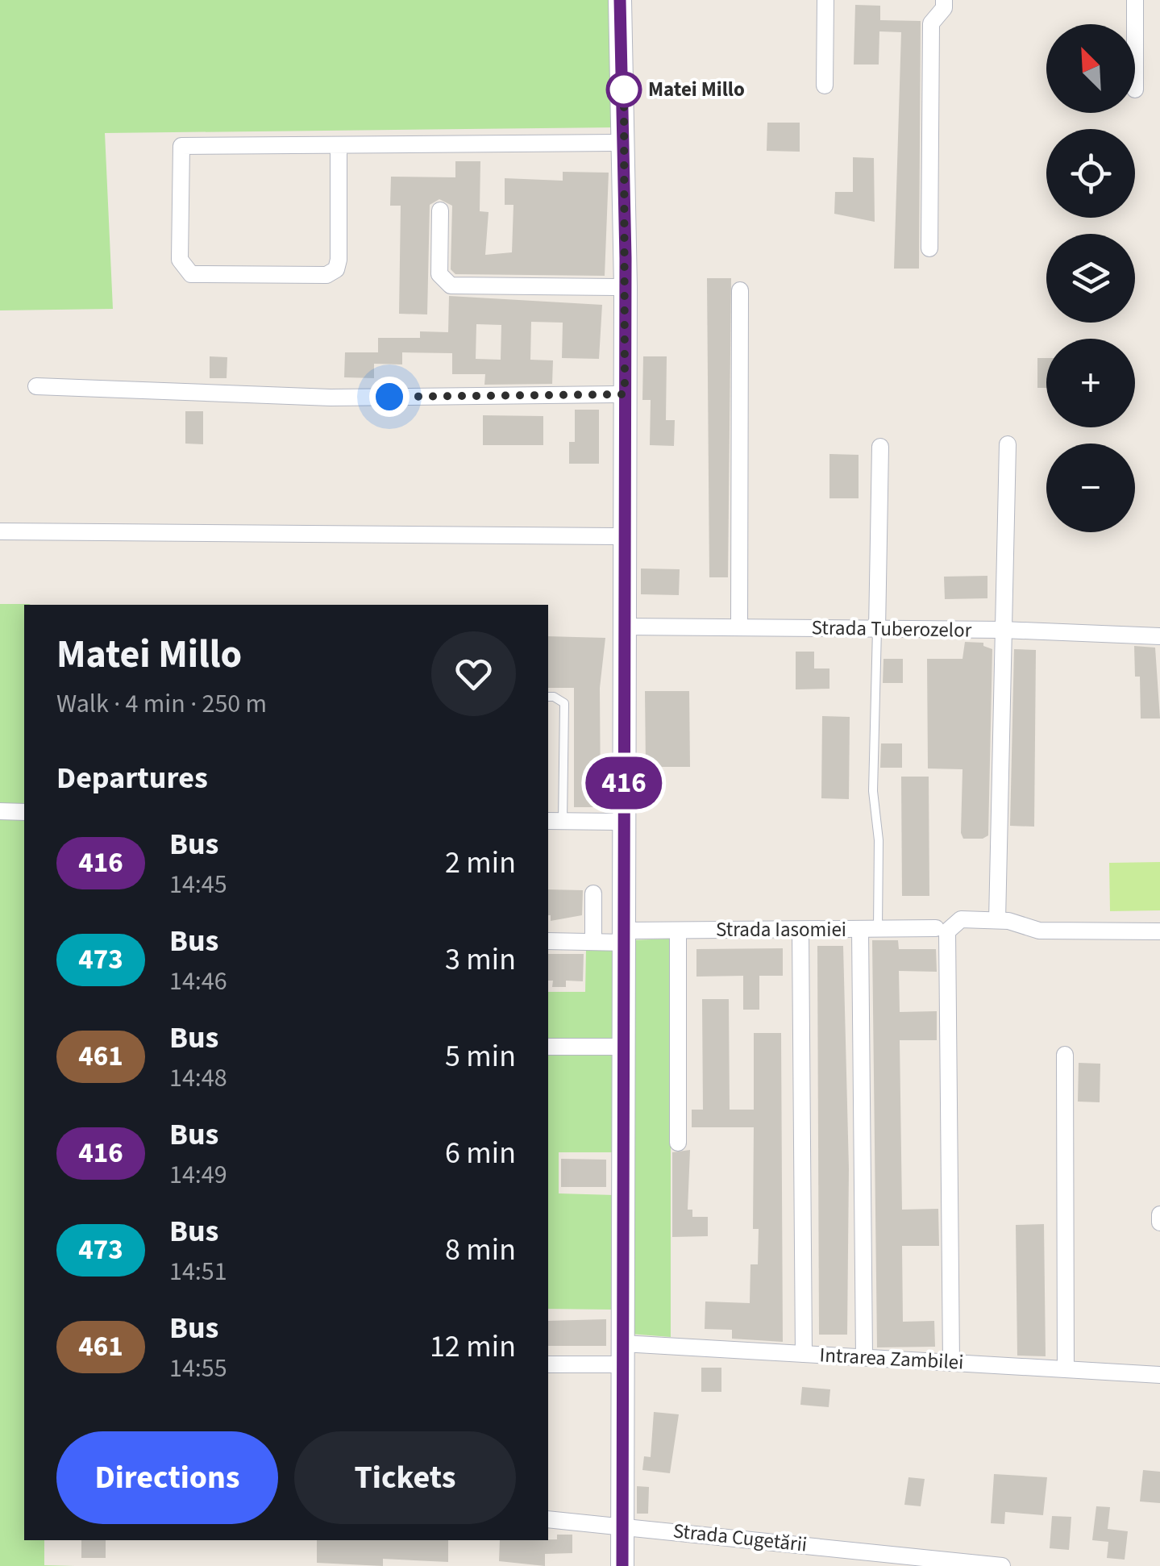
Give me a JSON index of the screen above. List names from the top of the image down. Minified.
{"streets":{"street":["Strada Tuberozelor","Strada Iasomiei","Intrarea Zambilei","Strada Cugetării"]},"places":["Matei Millo"],"lines":["bus line 416"],"north":"top left","page":{"on_map":"416","map_buttons":["+","−"],"heading":[["Matei Millo","Walk · 4 min · 250 m"],"Departures"],"list":[{"mark":"416","name":"Bus","note":"14:45","value":"2 min"},{"mark":"473","name":"Bus","note":"14:46","value":"3 min"},{"mark":"461","name":"Bus","note":"14:48","value":"5 min"},{"mark":"416","name":"Bus","note":"14:49","value":"6 min"},{"mark":"473","name":"Bus","note":"14:51","value":"8 min"},{"mark":"461","name":"Bus","note":"14:55","value":"12 min"}],"buttons":["Directions","Tickets"]}}
